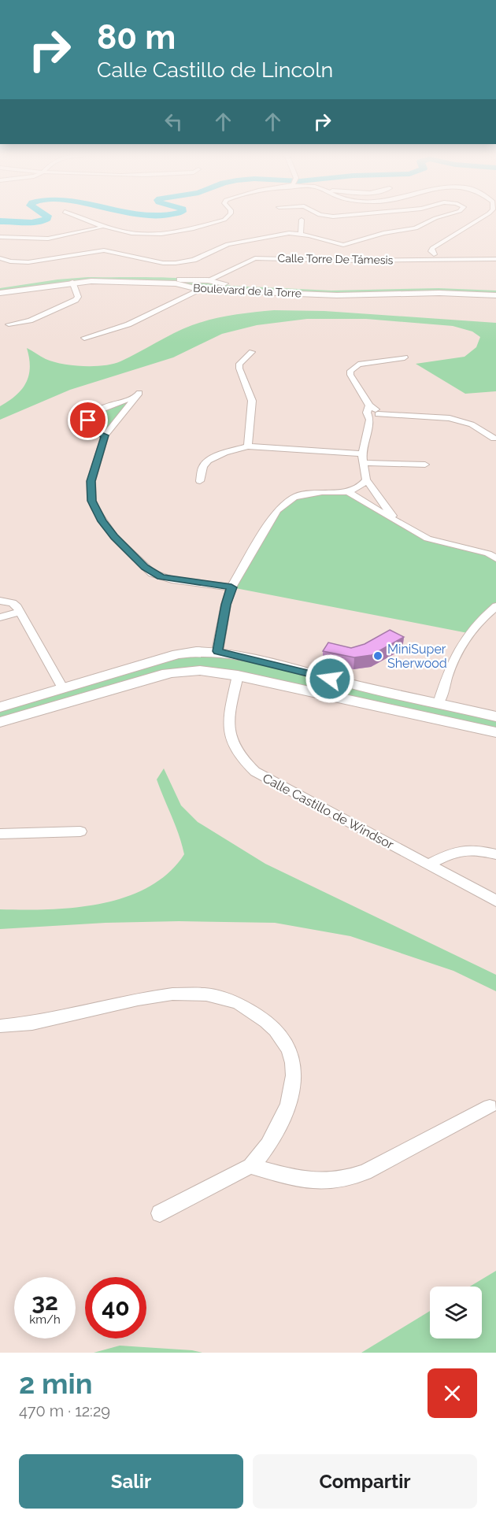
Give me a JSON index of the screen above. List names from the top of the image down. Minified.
{"streets":{"street":["Calle Torre De Támesis","Boulevard de la Torre","Calle Castillo de Windsor"]},"crossings":[["Calle Torre De Támesis","Boulevard de la Torre"]],"places":["MiniSuper Sherwood"],"page":{"turn":["80 m","Calle Castillo de Lincoln"],"speed":"32 km/h","limit":"40","heading":["2 min","470 m · 12:29"],"buttons":["Salir","Compartir"]}}
